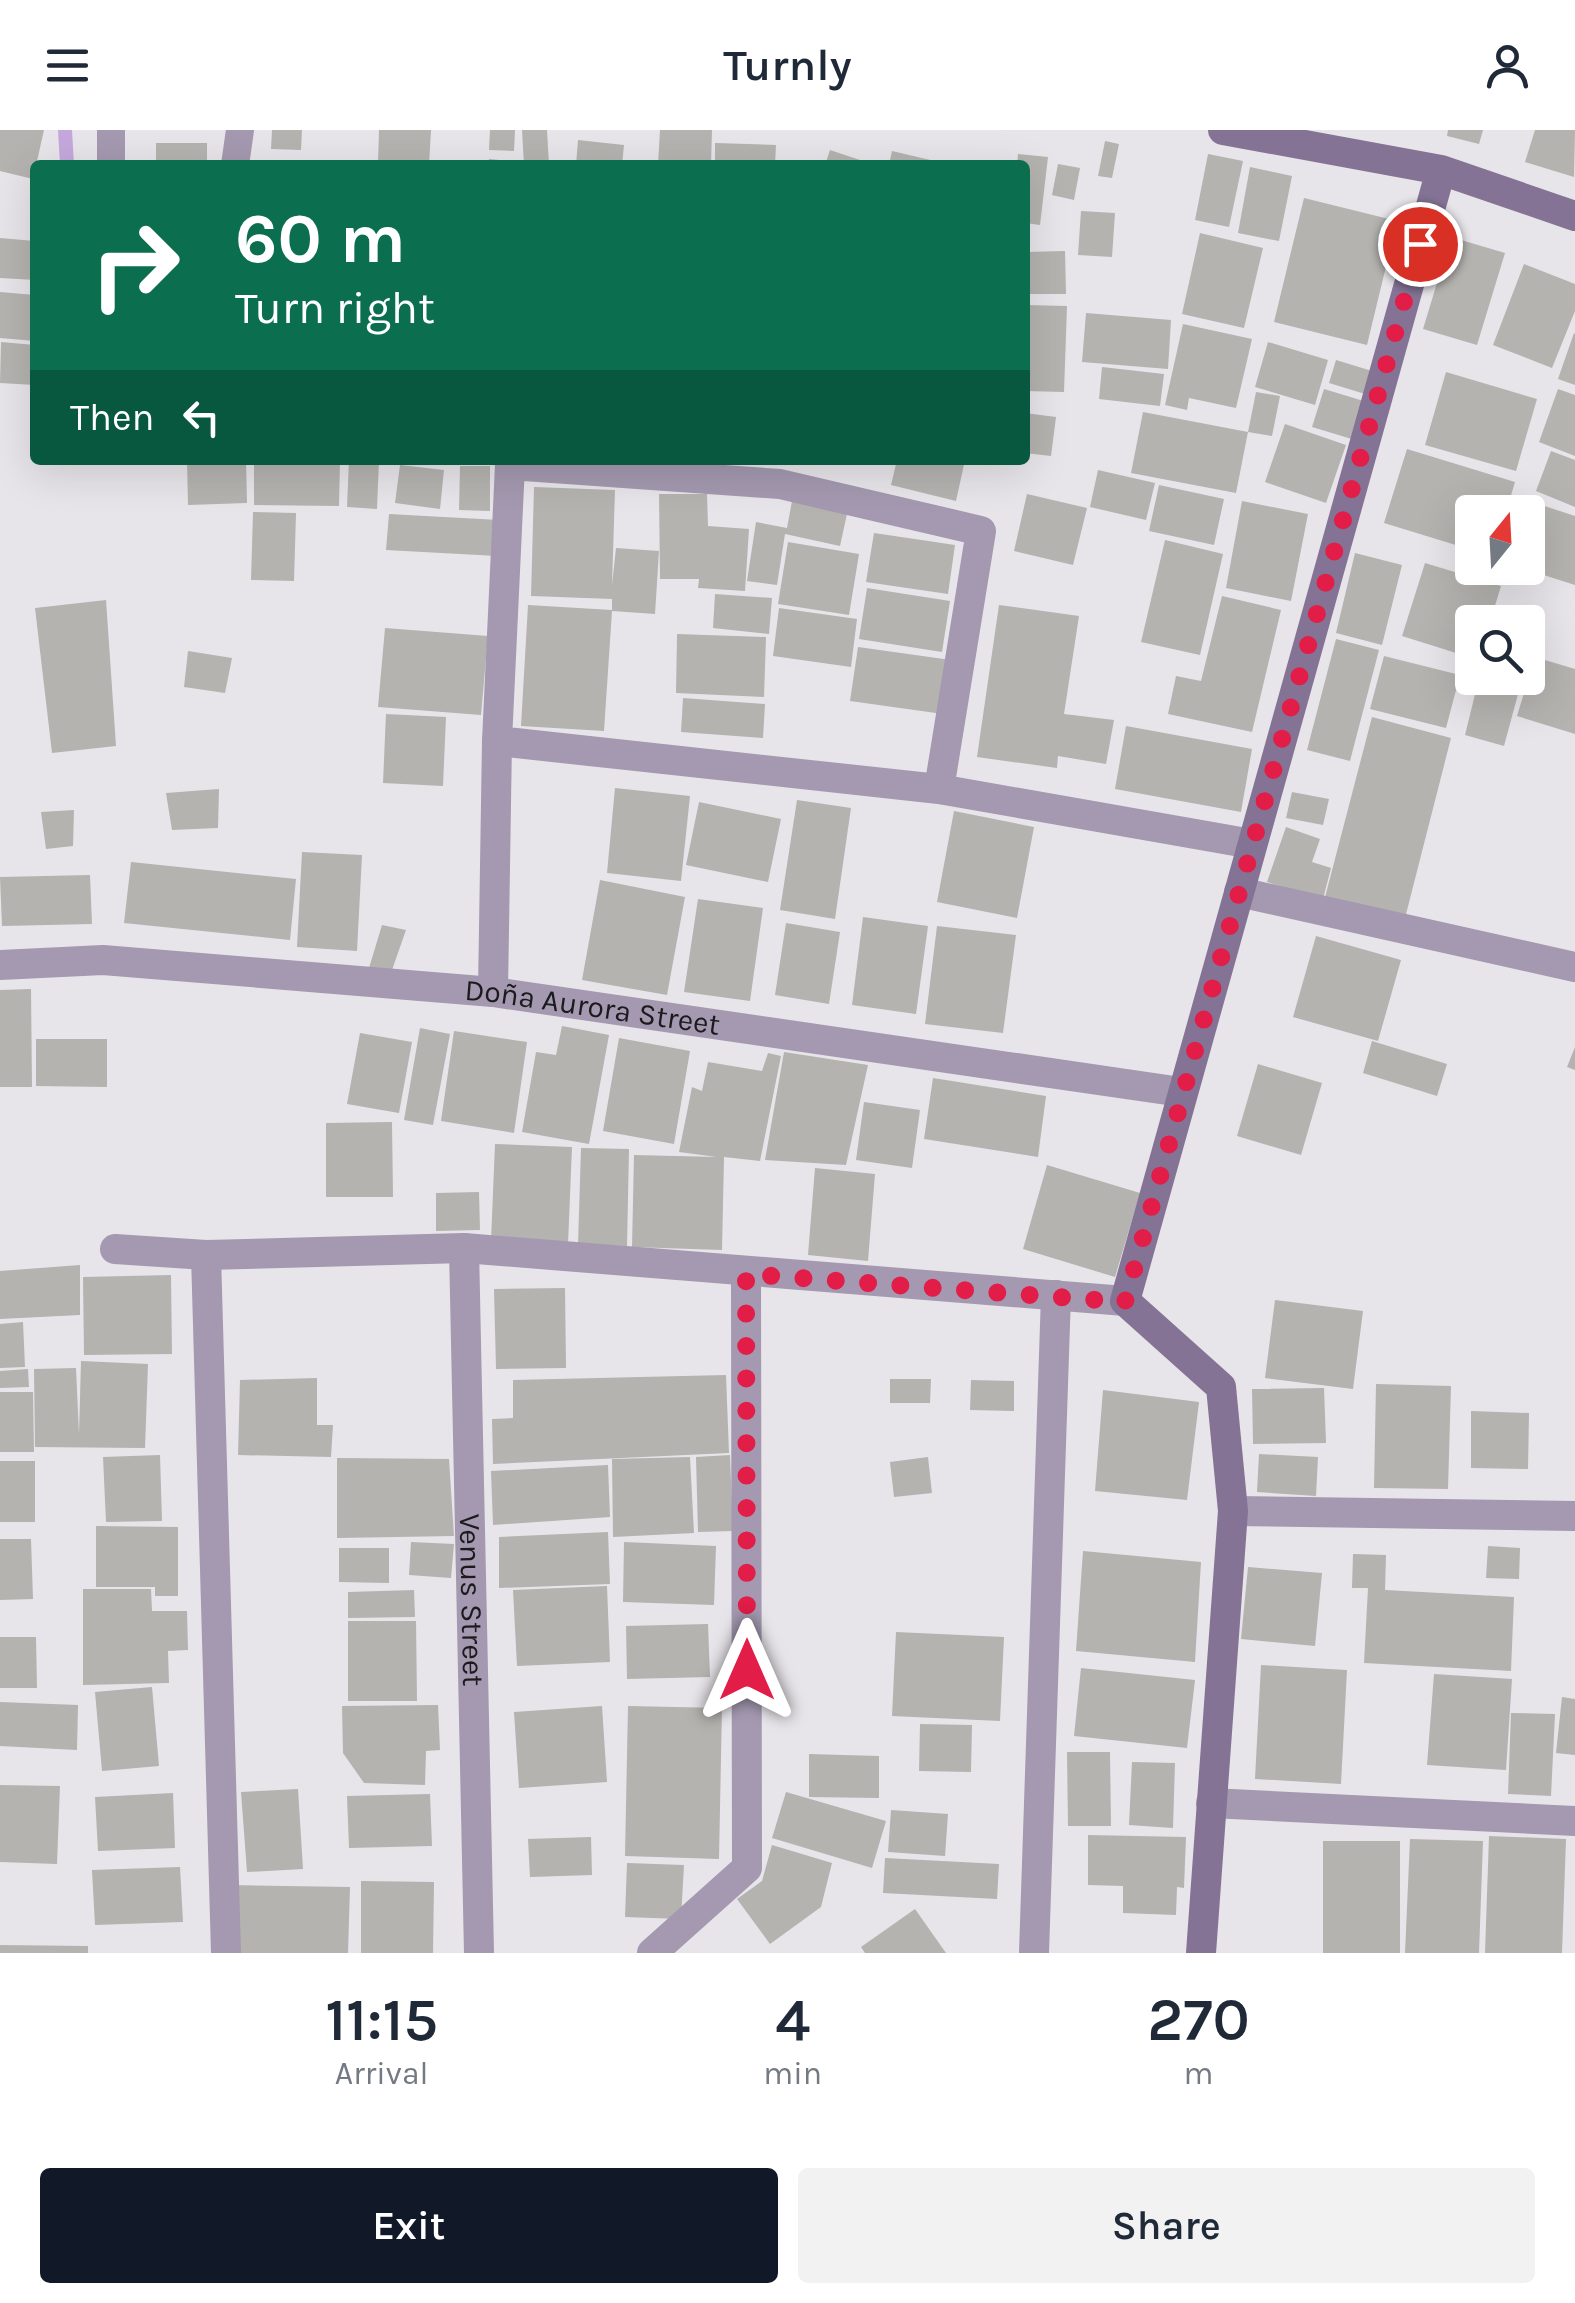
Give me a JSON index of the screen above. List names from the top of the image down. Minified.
{"streets":{"street":["Doña Aurora Street","Venus Street"]},"north":"top","page":{"header":"Turnly","turn":["60 m","Turn right"],"then":"Then","eta":["11:15","Arrival","4","min","270","m"],"buttons":["Exit","Share"]}}
